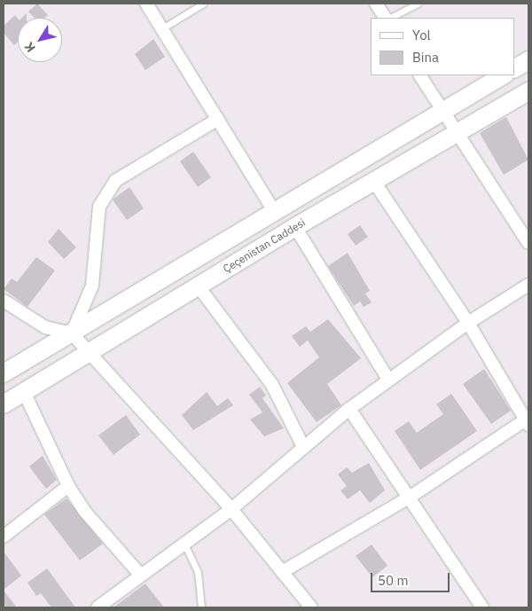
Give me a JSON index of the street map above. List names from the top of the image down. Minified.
{"streets":{"main road":["Çeçenistan Caddesi"]},"legend":["Yol","Bina"],"scale_bar":"50 m","north":"bottom left"}
